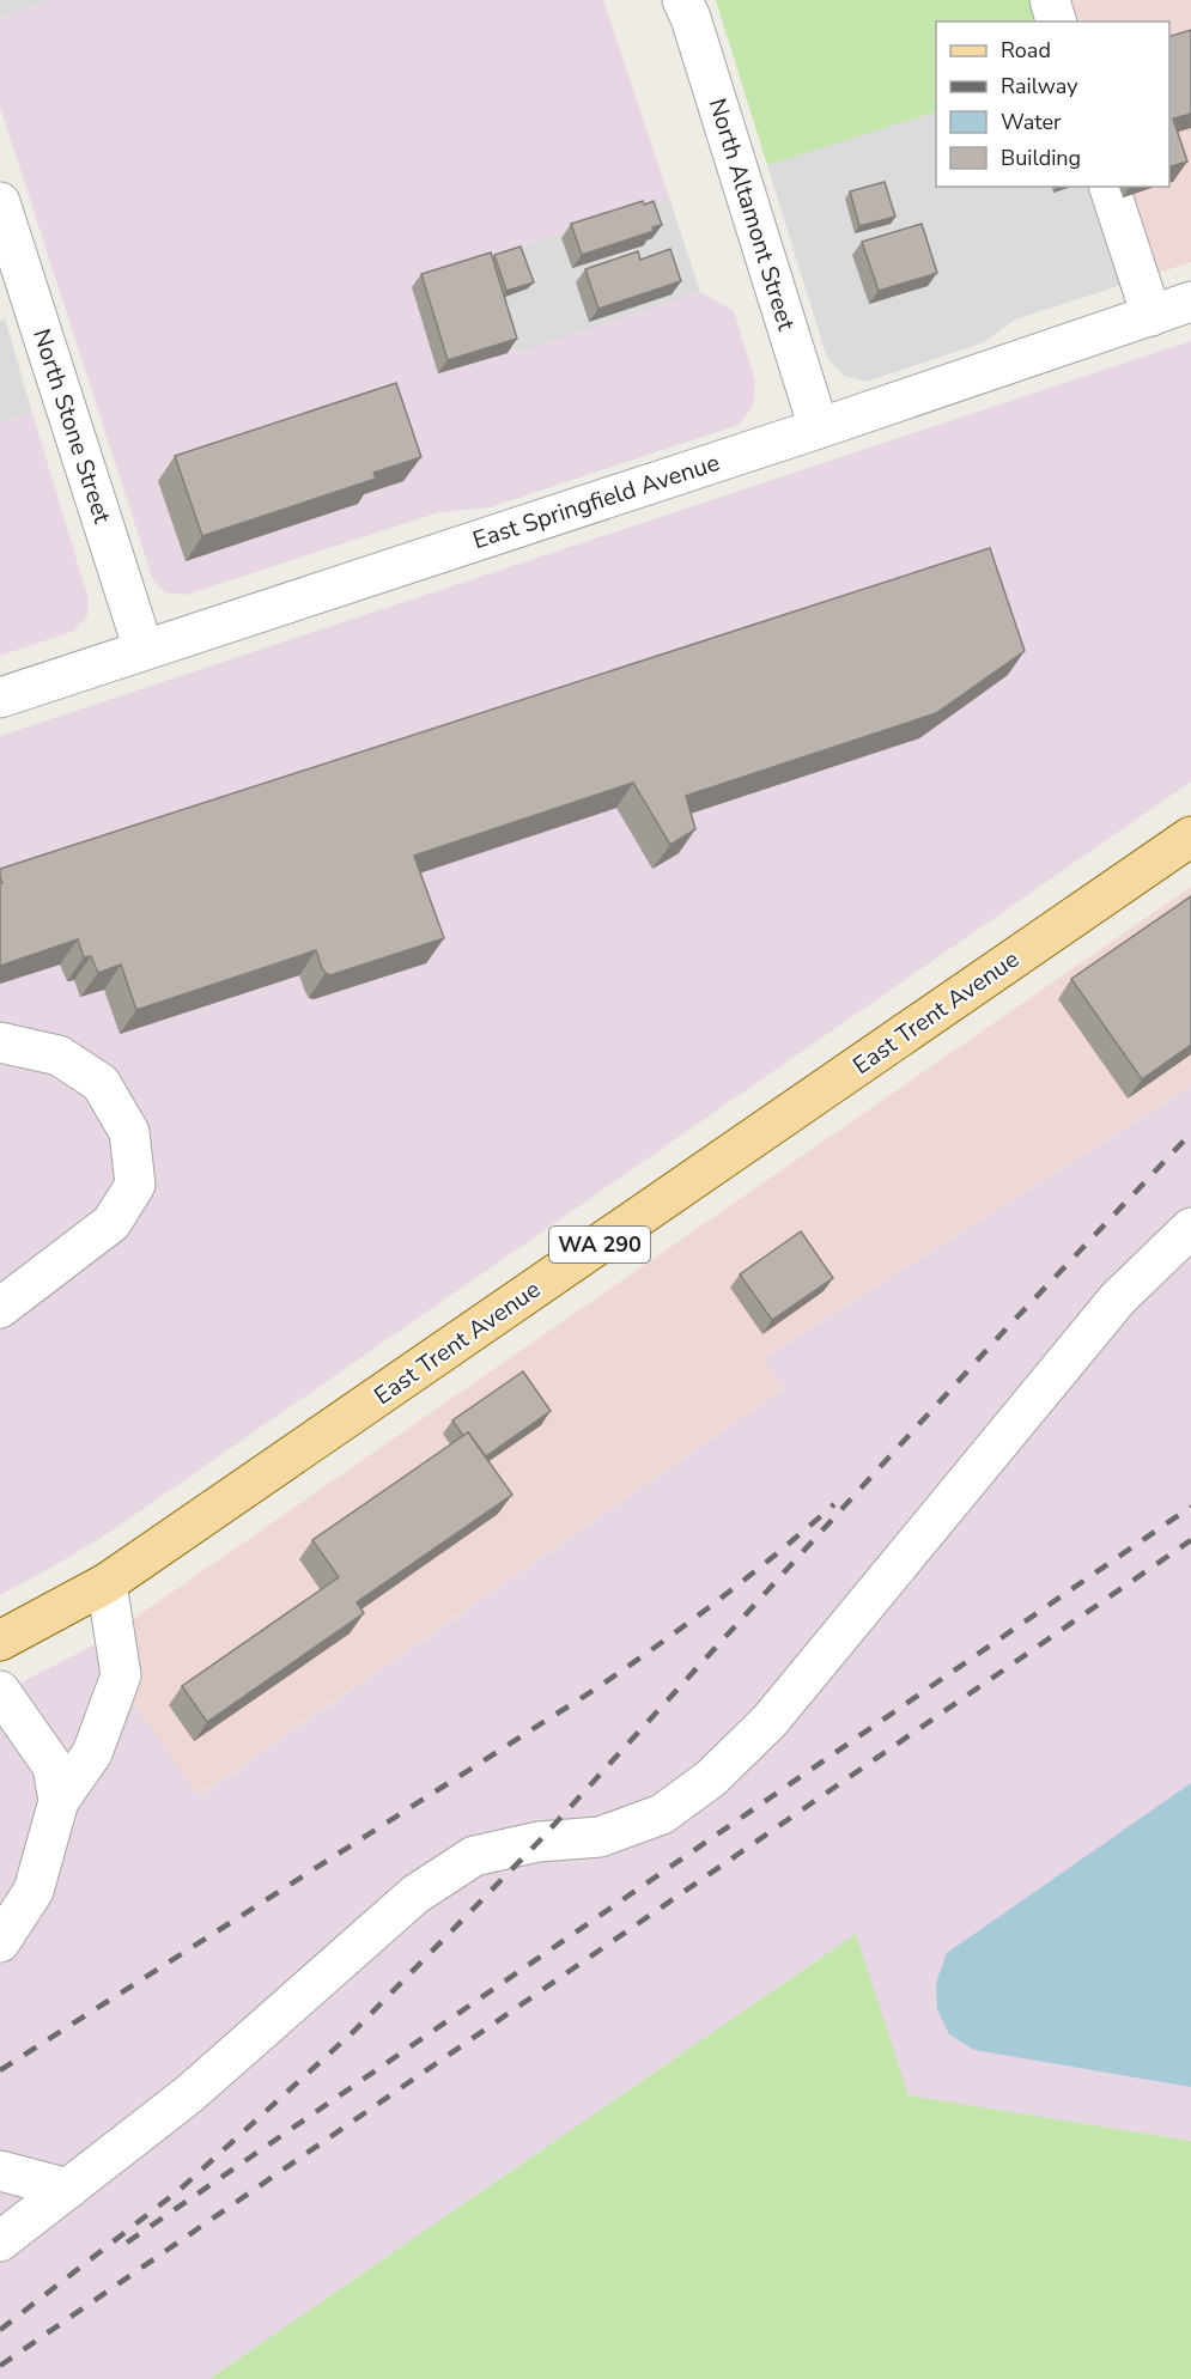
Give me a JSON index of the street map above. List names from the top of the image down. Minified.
{"streets":{"main road":["East Trent Avenue","WA 290"],"street":["North Altamont Street","North Stone Street","East Springfield Avenue"]},"crossings":[["North Altamont Street","East Springfield Avenue"],["North Stone Street","East Springfield Avenue"]],"legend":["Road","Railway","Water","Building"]}
